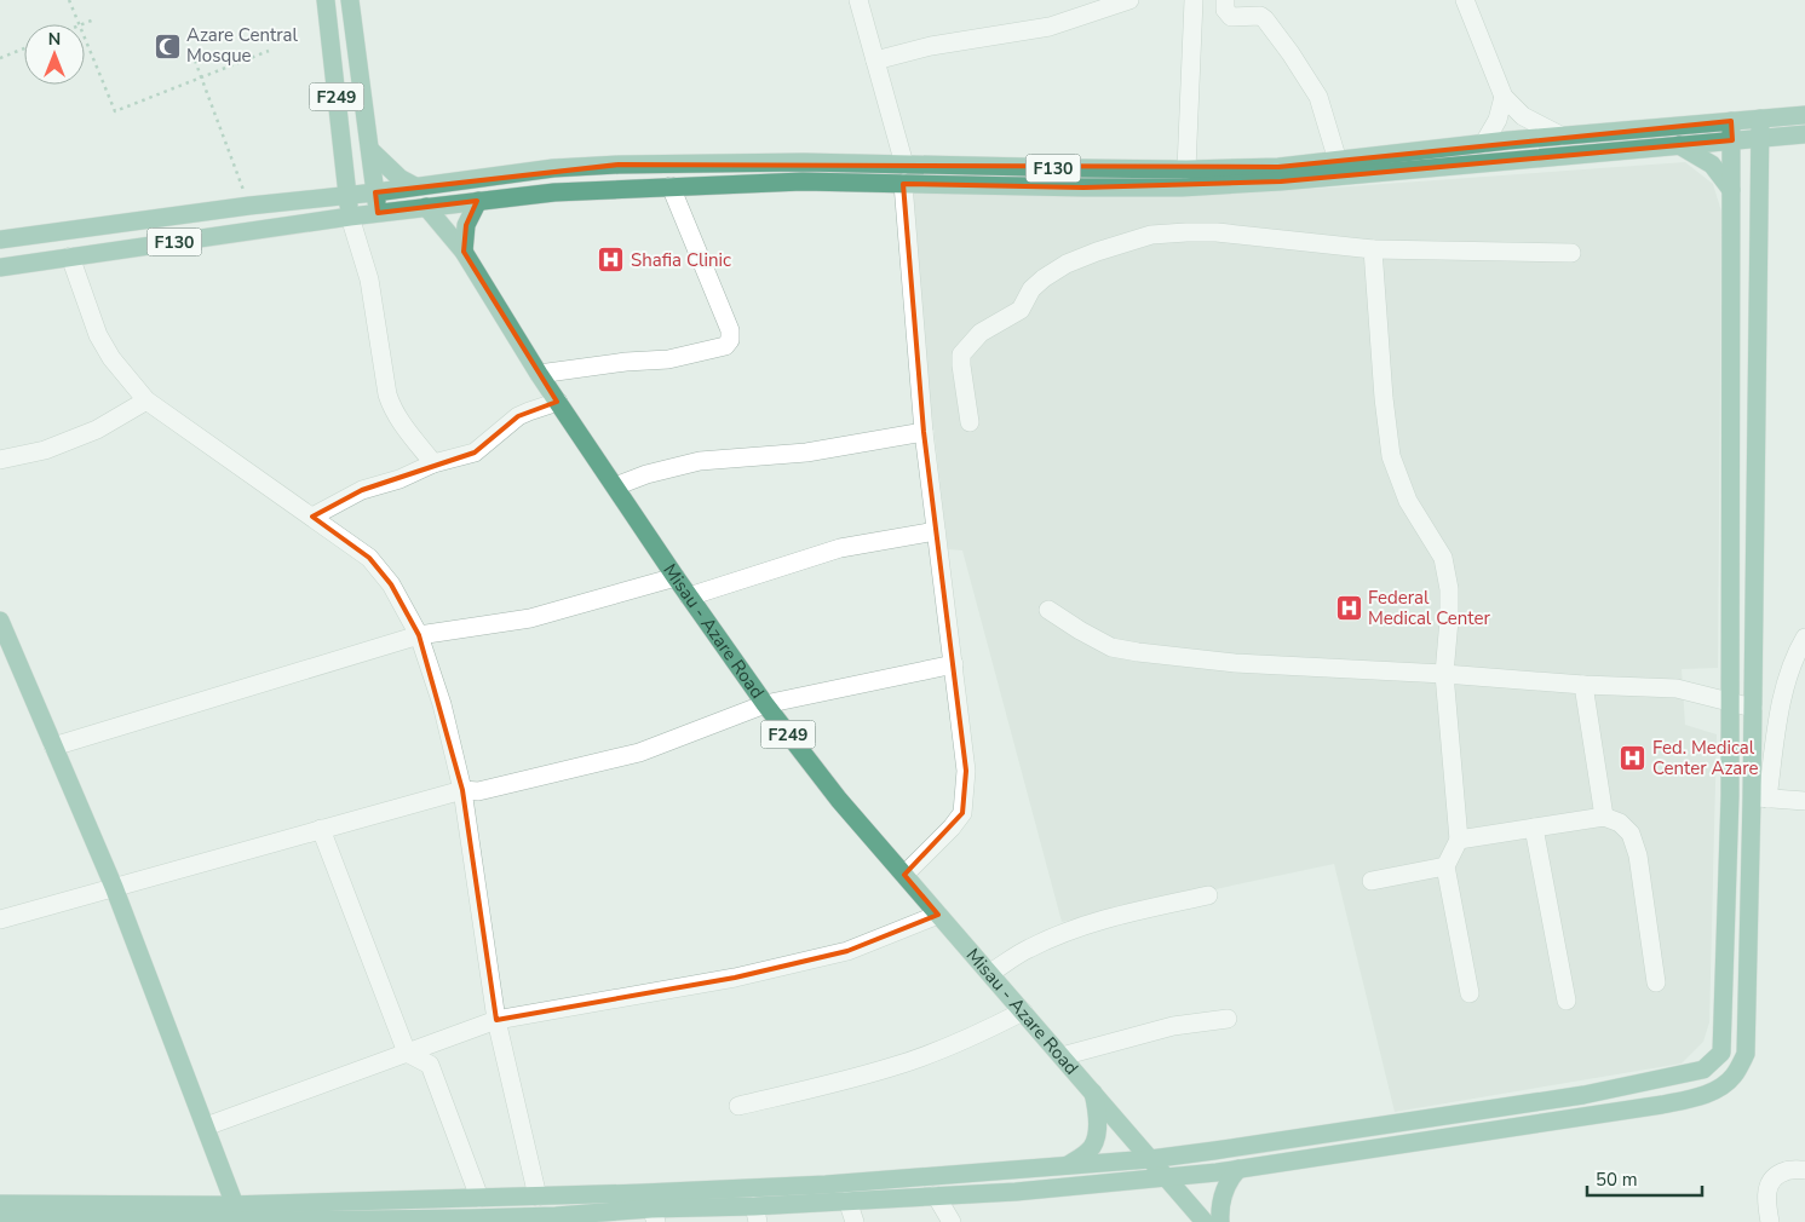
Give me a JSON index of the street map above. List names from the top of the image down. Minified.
{"streets":{"main road":["F249","F130","Misau - Azare Road"]},"crossings":[["F249","F130"],["F130","Misau - Azare Road"]],"places":{"mosque":["Azare Central Mosque"],"hospital":["Shafia Clinic","Federal Medical Center","Fed. Medical Center Azare"]},"scale_bar":"50 m","north":"top"}
